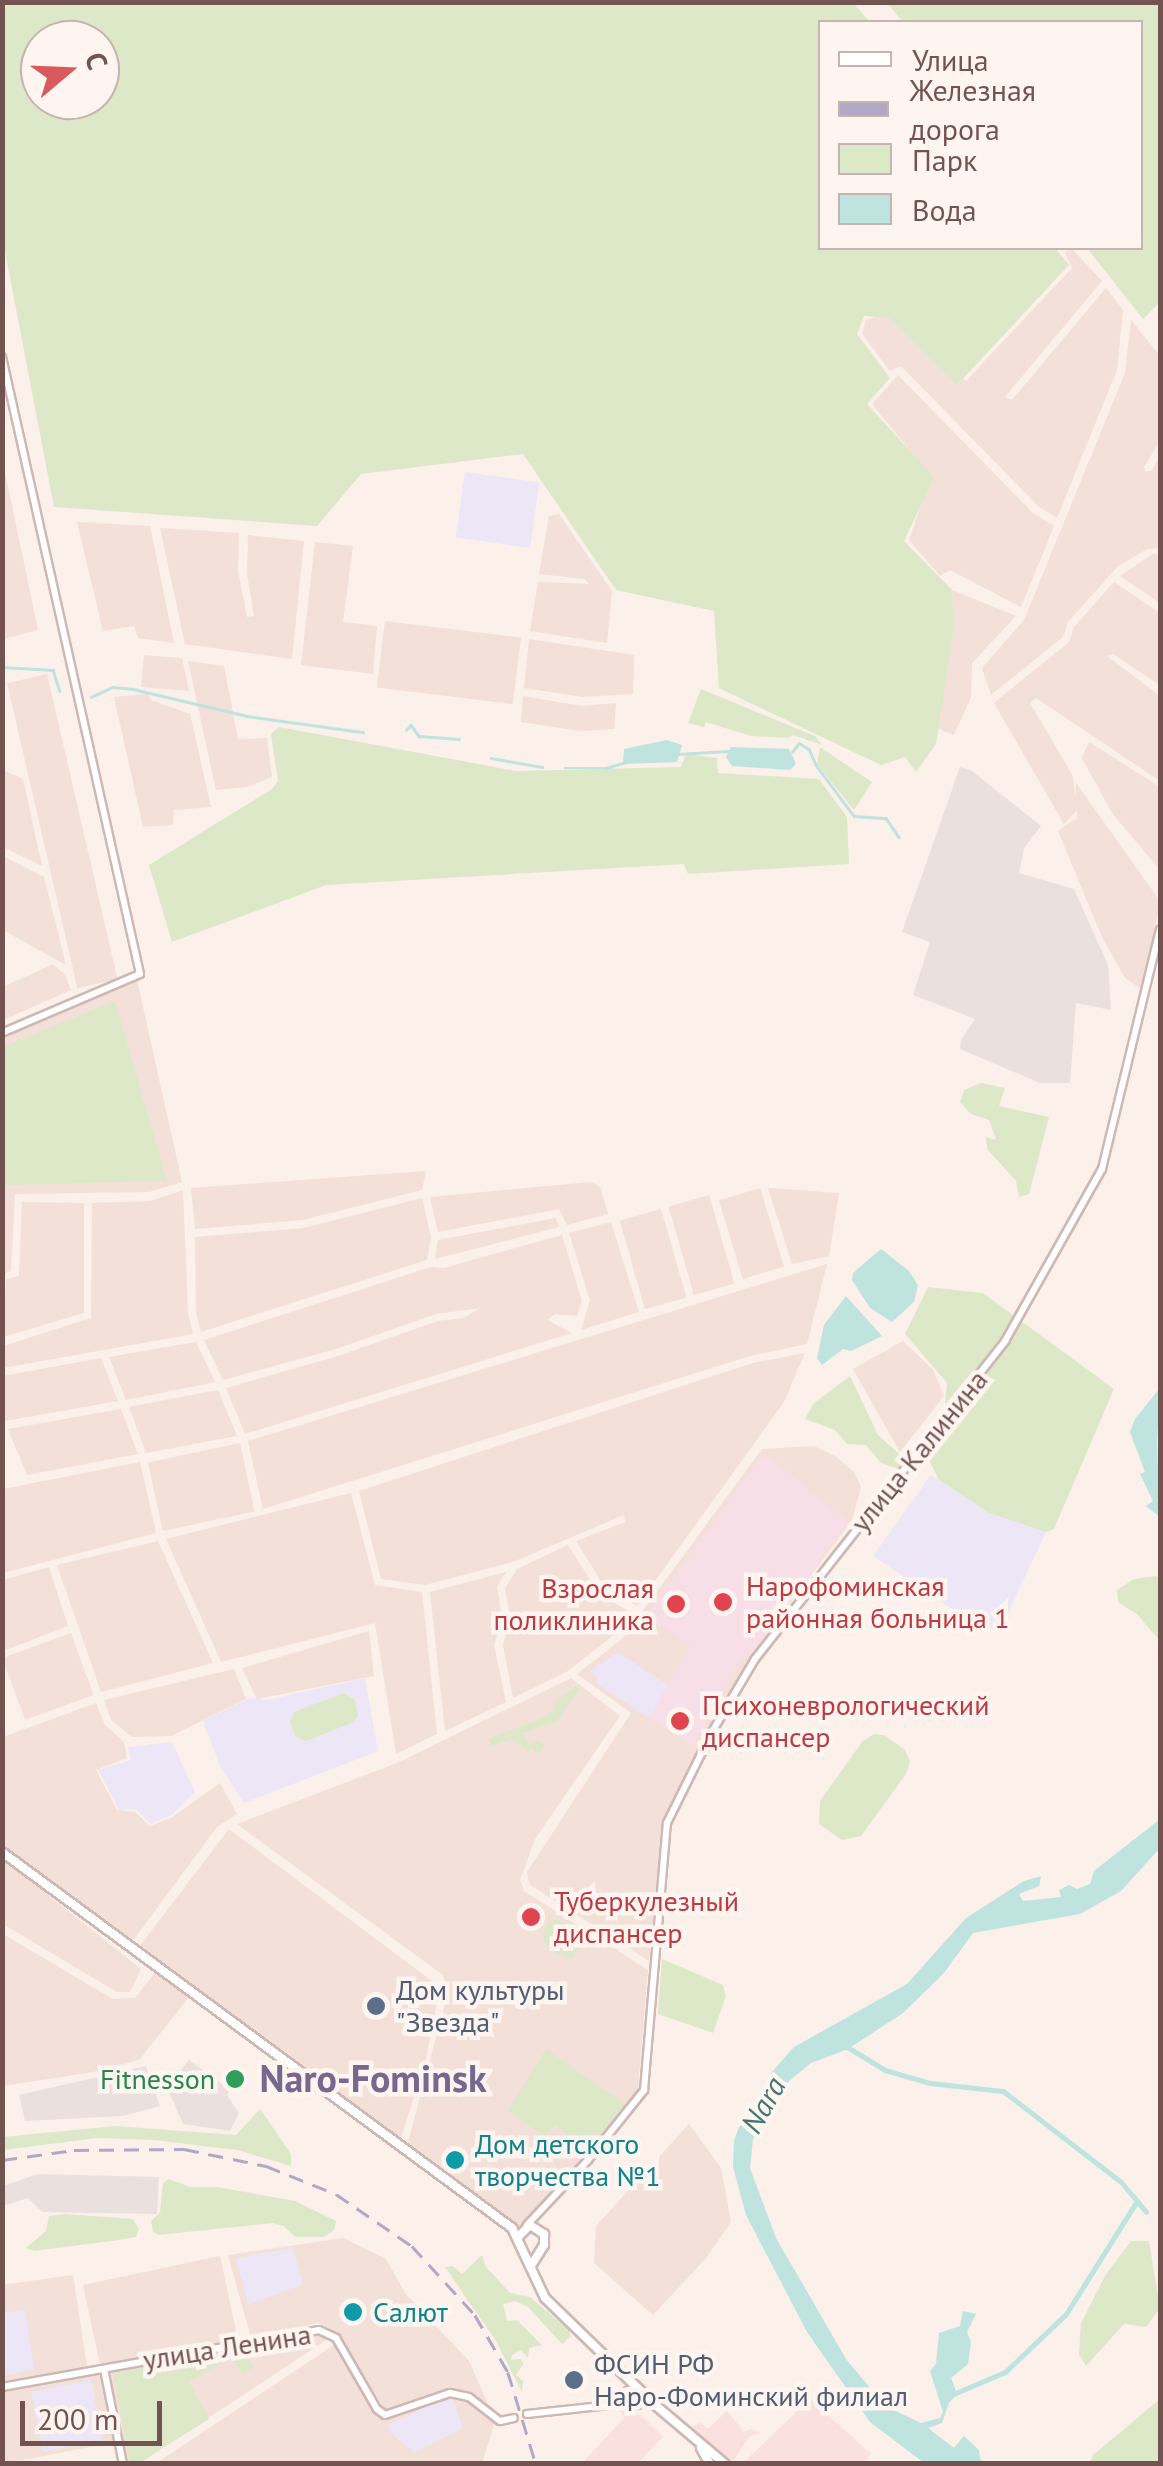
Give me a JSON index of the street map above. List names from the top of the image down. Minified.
{"streets":{"street":["улица Калинина","улица Ленина"]},"districts":["Naro-Fominsk"],"water":["Nara"],"places":["Нарофоминская районная больница 1","Взрослая поликлиника","Психоневрологический диспансер","Туберкулезный диспансер","Дом культуры \"Звезда\"","Fitnesson","Дом детского творчества №1","Салют","ФСИН РФ Наро-Фоминский филиал"],"legend":["Улица","Железная дорога","Парк","Вода"],"scale_bar":"200 m","north":"right"}
